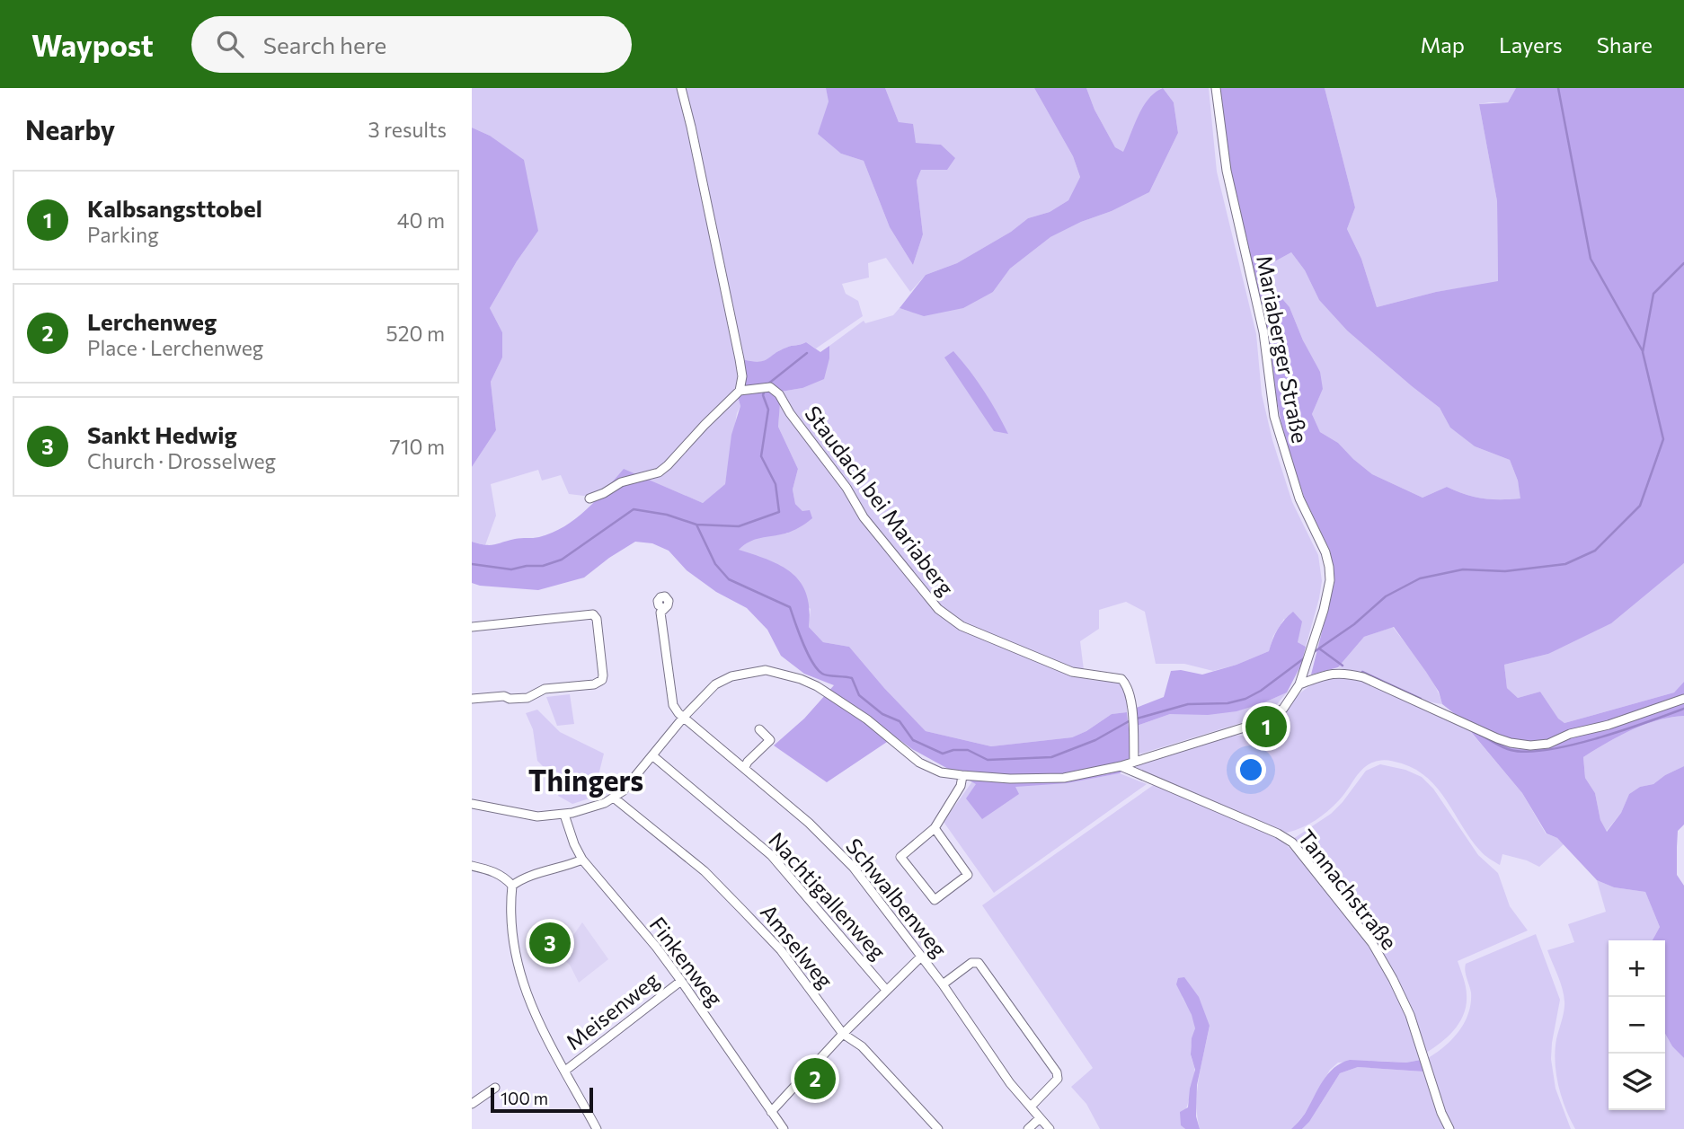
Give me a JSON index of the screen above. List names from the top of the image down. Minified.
{"streets":{"street":["Mariaberger Straße","Staudach bei Mariaberg","Tannachstraße","Nachtigallenweg","Schwalbenweg","Amselweg","Finkenweg","Meisenweg"]},"crossings":[["Mariaberger Straße","Staudach bei Mariaberg"],["Mariaberger Straße","Tannachstraße"],["Mariaberger Straße","Nachtigallenweg"],["Mariaberger Straße","Schwalbenweg"],["Mariaberger Straße","Amselweg"],["Mariaberger Straße","Finkenweg"],["Finkenweg","Meisenweg"]],"districts":["Thingers"],"scale_bar":"100 m","page":{"header":"Waypost","search":"Search here","nav":["Map","Layers","Share"],"heading":["Nearby","3 results"],"list":[{"mark":"1","name":"Kalbsangsttobel","note":"Parking","value":"40 m"},{"mark":"2","name":"Lerchenweg","note":"Place · Lerchenweg","value":"520 m"},{"mark":"3","name":"Sankt Hedwig","note":"Church · Drosselweg","value":"710 m"}],"pins":["1","3","2"],"map_buttons":["+","−"],"scale":"100 m"}}
